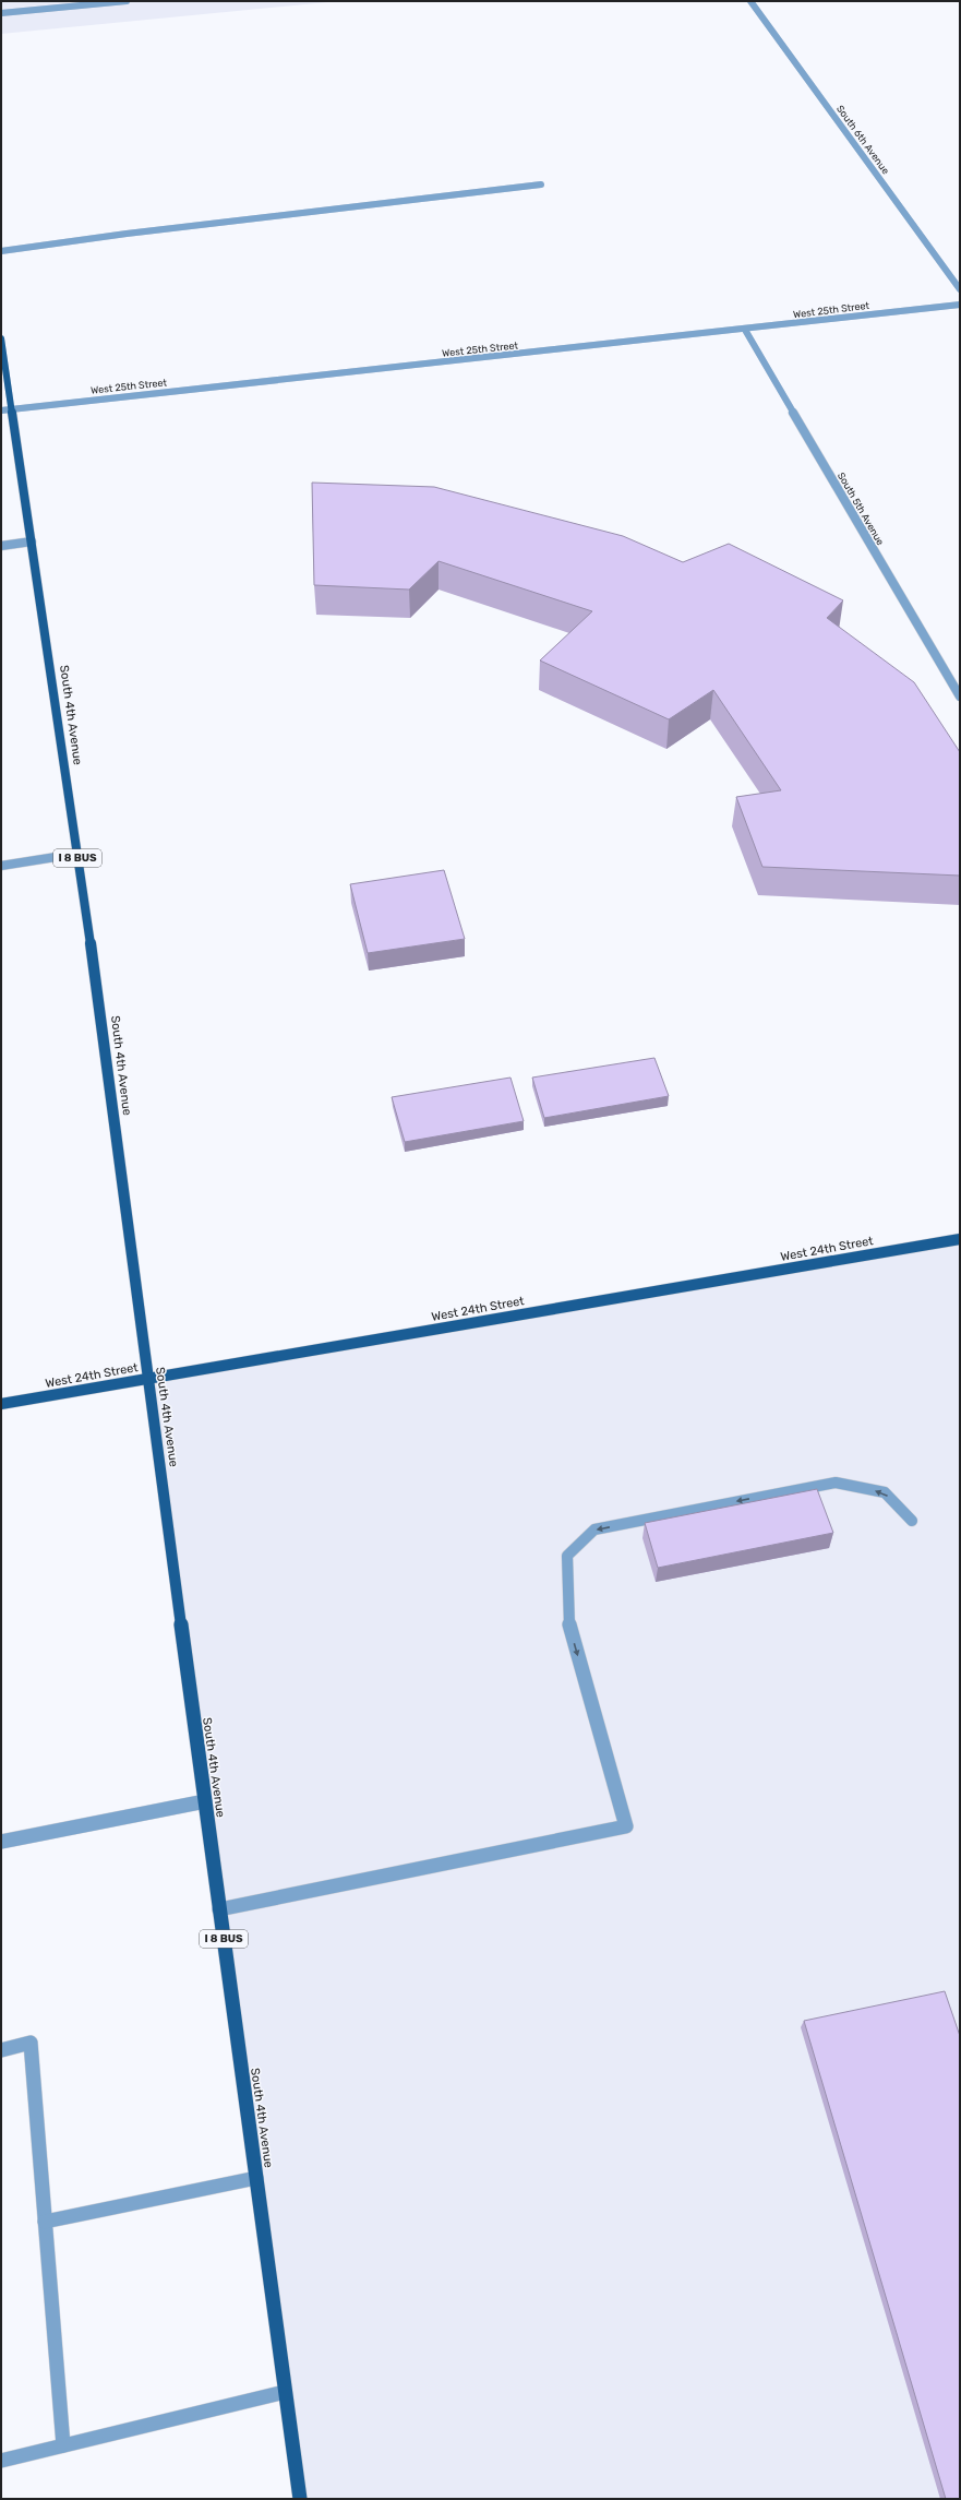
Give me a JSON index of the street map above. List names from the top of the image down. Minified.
{"streets":{"main road":["South 4th Avenue","I 8 BUS","West 24th Street"],"street":["South 6th Avenue","West 25th Street","South 5th Avenue"]},"crossings":[["West 25th Street","South 5th Avenue"],["West 25th Street","South 4th Avenue"],["South 4th Avenue","West 24th Street"]]}
